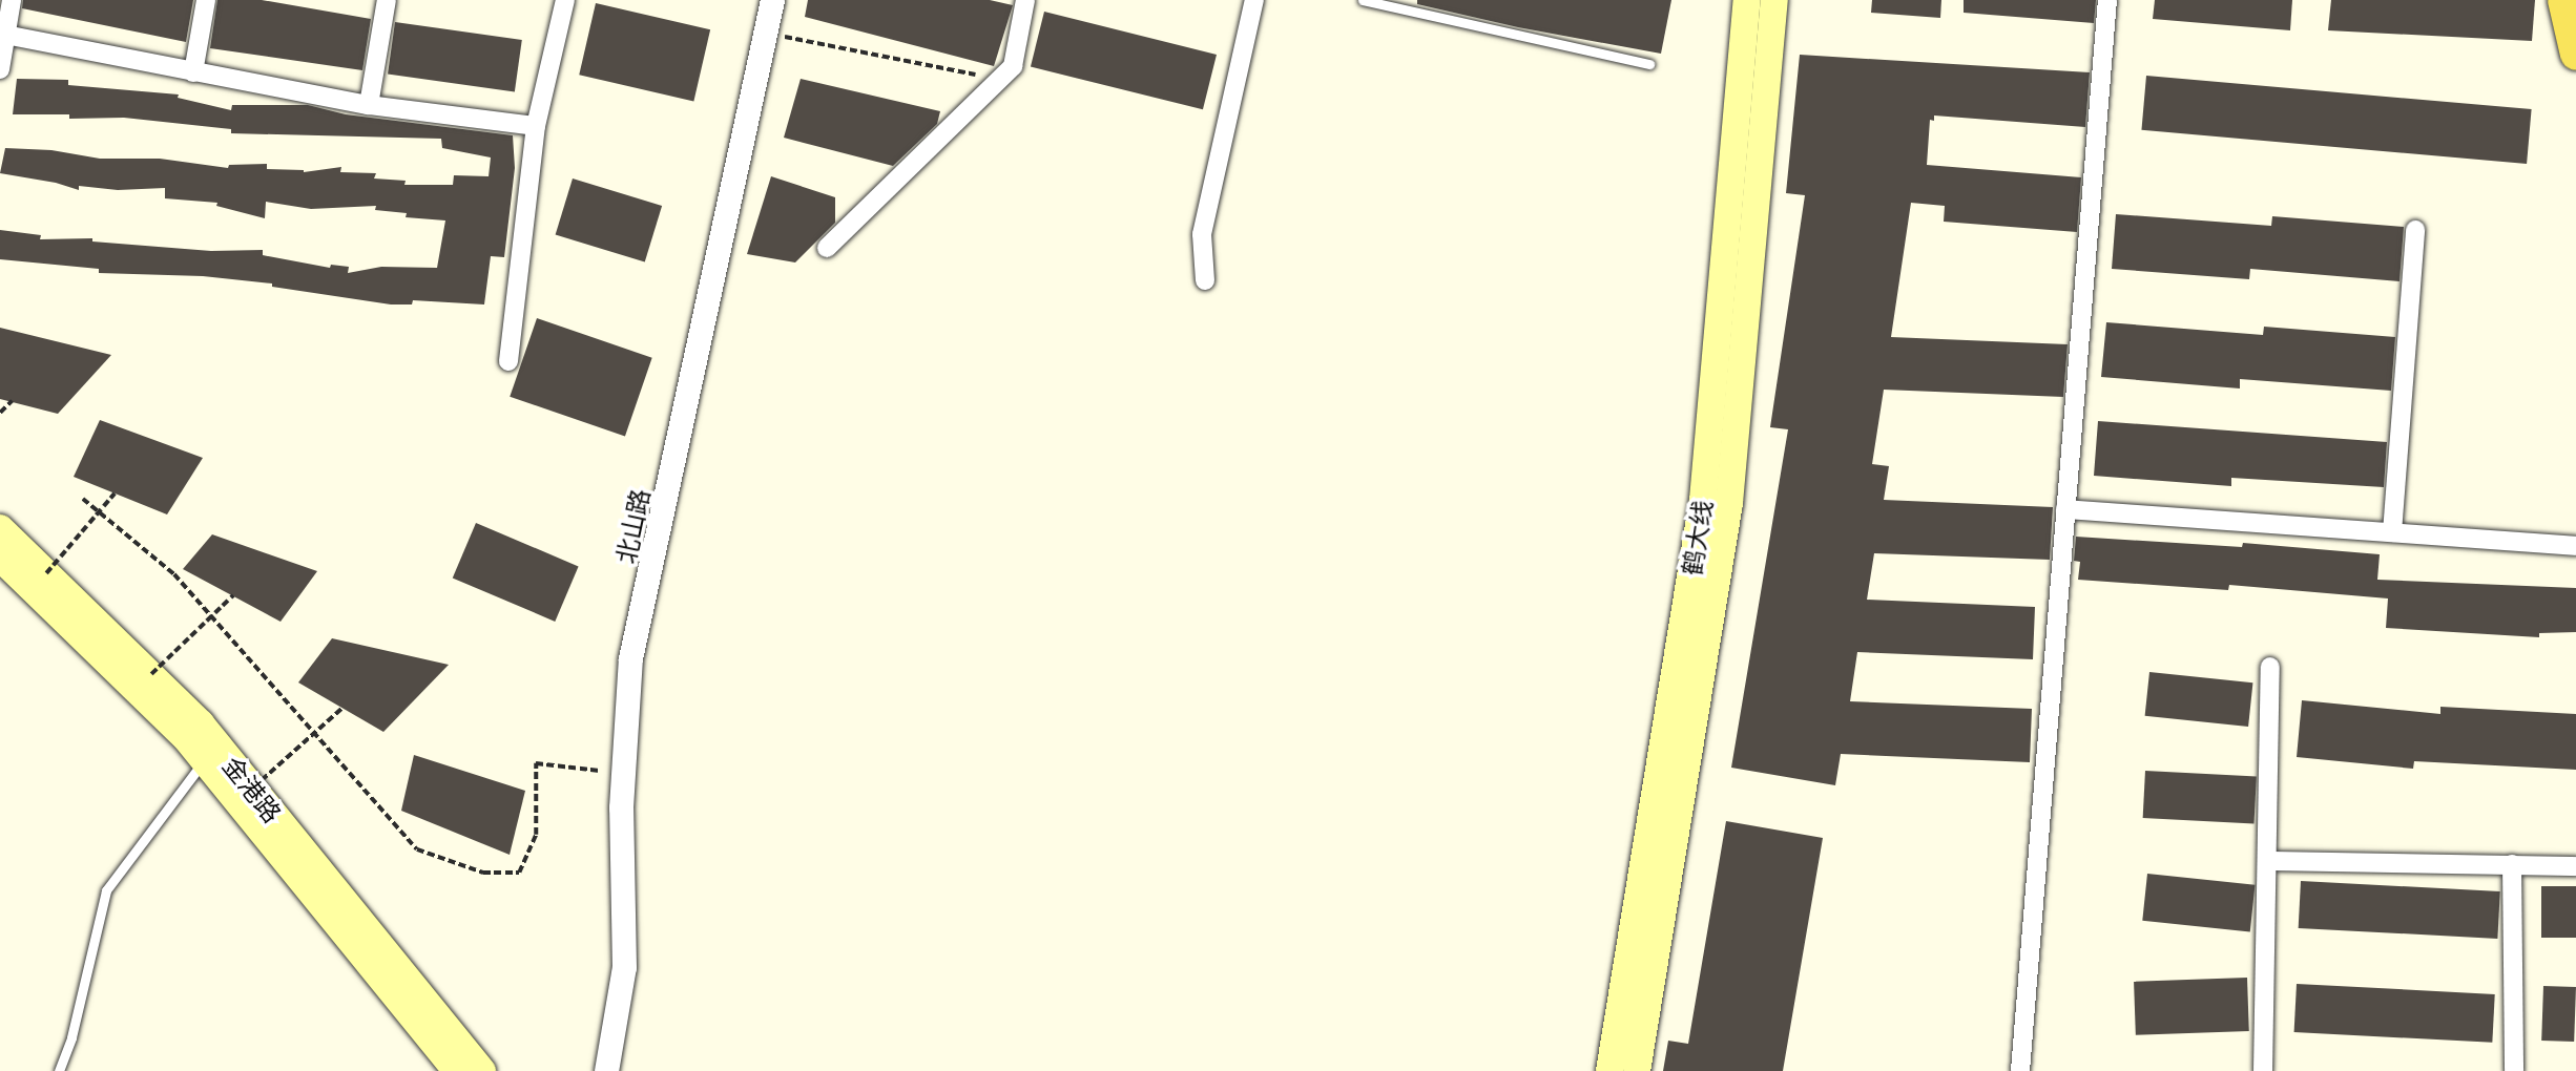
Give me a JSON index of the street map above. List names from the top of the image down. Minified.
{"streets":{"main road":["鹤大线","金港路"],"street":["北山路"]}}
